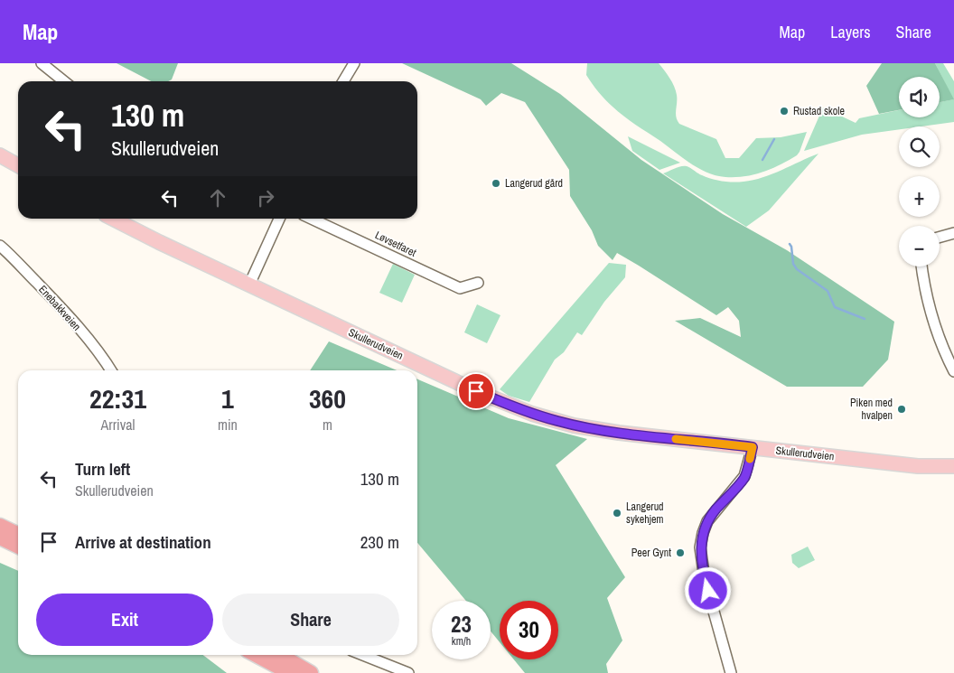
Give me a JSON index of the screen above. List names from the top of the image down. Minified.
{"streets":{"main road":["Skullerudveien"],"street":["Løvsetfaret","Enebakkveien"]},"places":["Rustad skole","Langerud gård","Piken med hvalpen","Langerud sykehjem","Peer Gynt"],"page":{"header":"Map","nav":["Map","Layers","Share"],"map_buttons":["+","−"],"turn":["130 m","Skullerudveien"],"eta":["22:31","Arrival","1","min","360","m"],"list":[{"name":"Turn left","note":"Skullerudveien","value":"130 m"},{"name":"Arrive at destination","value":"230 m"}],"buttons":["Exit","Share"],"speed":"23 km/h","limit":"30"}}
